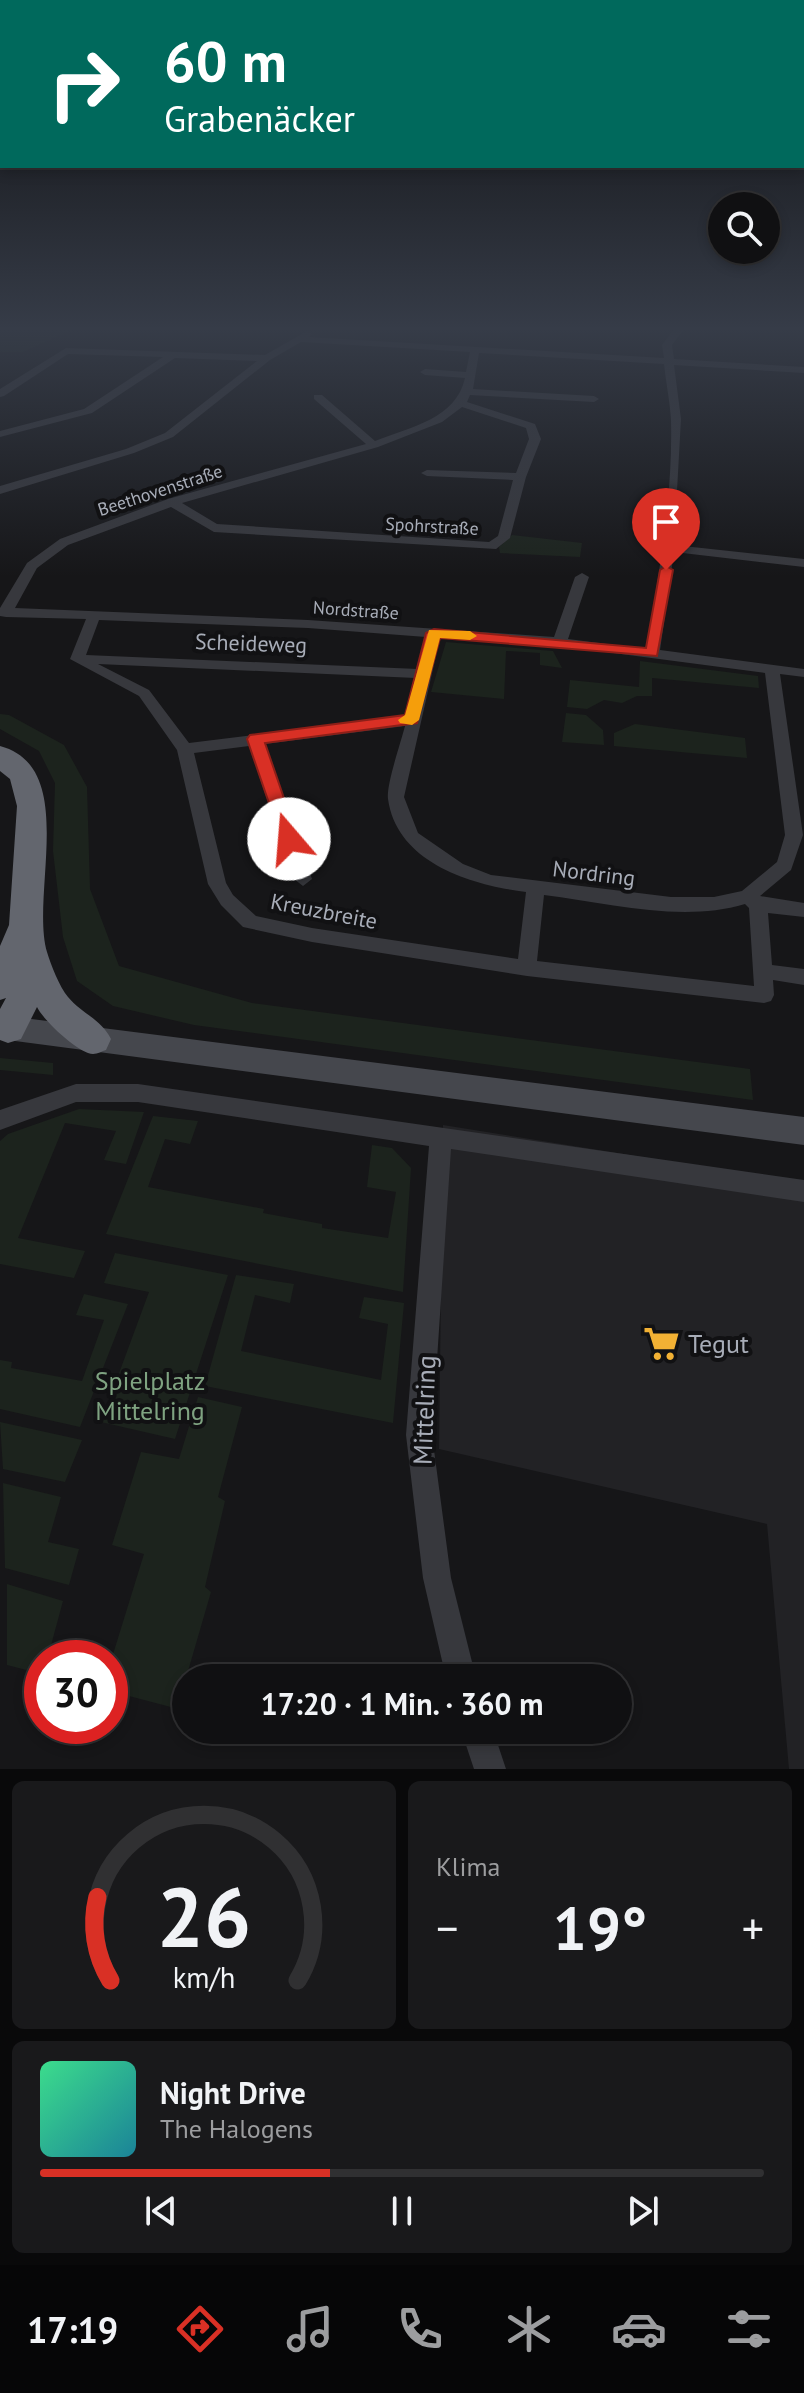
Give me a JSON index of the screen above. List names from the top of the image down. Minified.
{"streets":{"street":["Beethovenstraße","Spohrstraße","Nordstraße","Scheideweg","Nordring","Kreuzbreite","Mittelring"]},"crossings":[["Beethovenstraße","Spohrstraße"],["Beethovenstraße","Nordstraße"],["Nordstraße","Nordring"],["Scheideweg","Nordring"],["Scheideweg","Kreuzbreite"]],"parks":["Spielplatz Mittelring"],"places":{"supermarket":["Tegut"]},"page":{"turn":["60 m","Grabenäcker"],"limit":"30","trip":"17:20 · 1 Min. · 360 m","tile":"Klima","heat":["−","19°","+"],"song":["Night Drive","The Halogens"],"tabs":"17:19","gauge":["26","km/h"]}}
